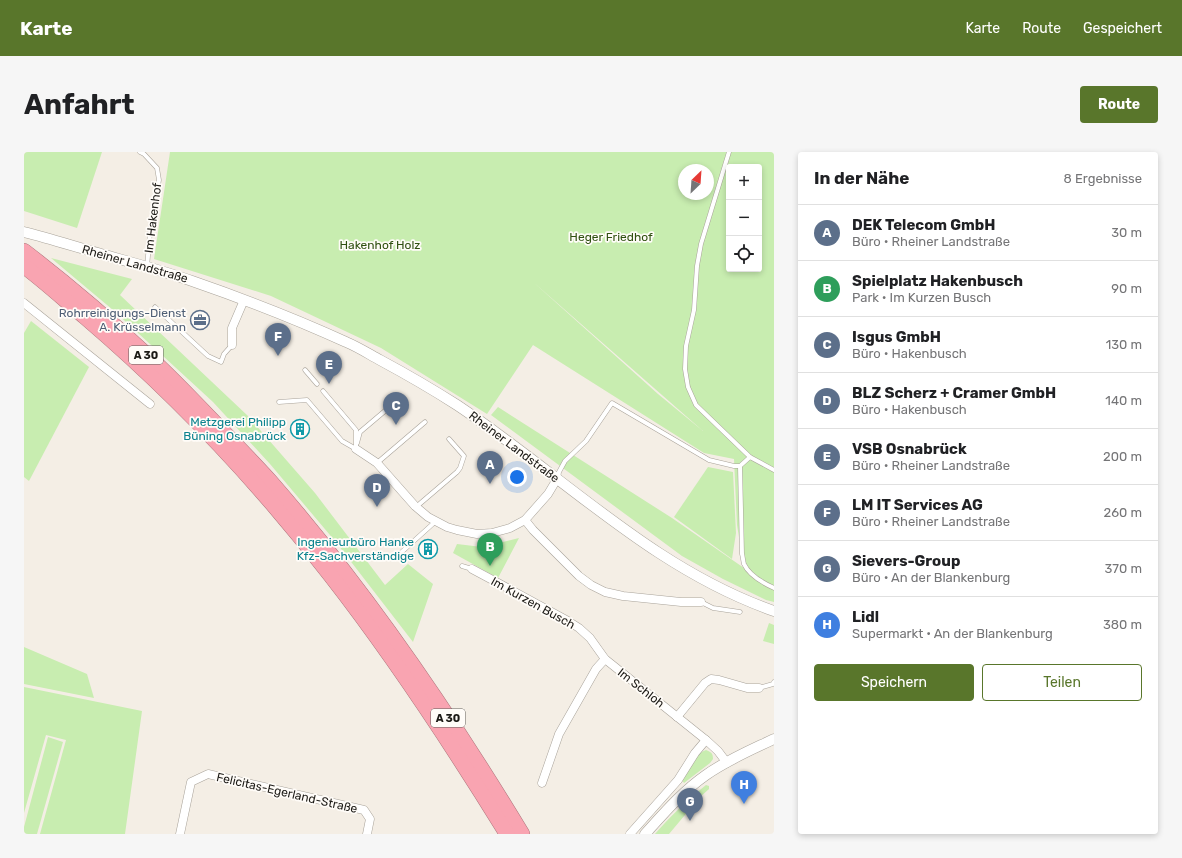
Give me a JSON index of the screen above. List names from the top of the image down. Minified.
{"streets":{"highway":["A 30"],"street":["Rheiner Landstraße","Im Kurzen Busch","Im Schloh","Felicitas-Egerland-Straße"],"lane":["Im Hakenhof"]},"crossings":[["Im Hakenhof","Rheiner Landstraße"],["Im Kurzen Busch","Im Schloh"]],"parks":["Heger Friedhof","Hakenhof Holz"],"places":{"office":["Rohrreinigungs-Dienst A. Krüsselmann"],"building":["Metzgerei Philipp Büning Osnabrück","Ingenieurbüro Hanke Kfz-Sachverständige"]},"north":"top right","page":{"header":"Karte","nav":["Karte","Route","Gespeichert"],"buttons":["Route",["Speichern","Teilen"]],"title":"Anfahrt","heading":["In der Nähe","8 Ergebnisse"],"map_buttons":["+","−"],"list":[{"mark":"A","name":"DEK Telecom GmbH","note":"Büro · Rheiner Landstraße","value":"30 m"},{"mark":"B","name":"Spielplatz Hakenbusch","note":"Park · Im Kurzen Busch","value":"90 m"},{"mark":"C","name":"Isgus GmbH","note":"Büro · Hakenbusch","value":"130 m"},{"mark":"D","name":"BLZ Scherz + Cramer GmbH","note":"Büro · Hakenbusch","value":"140 m"},{"mark":"E","name":"VSB Osnabrück","note":"Büro · Rheiner Landstraße","value":"200 m"},{"mark":"F","name":"LM IT Services AG","note":"Büro · Rheiner Landstraße","value":"260 m"},{"mark":"G","name":"Sievers-Group","note":"Büro · An der Blankenburg","value":"370 m"},{"mark":"H","name":"Lidl","note":"Supermarkt · An der Blankenburg","value":"380 m"}],"pins":["F","E","C","A","D","B","H","G"]}}
